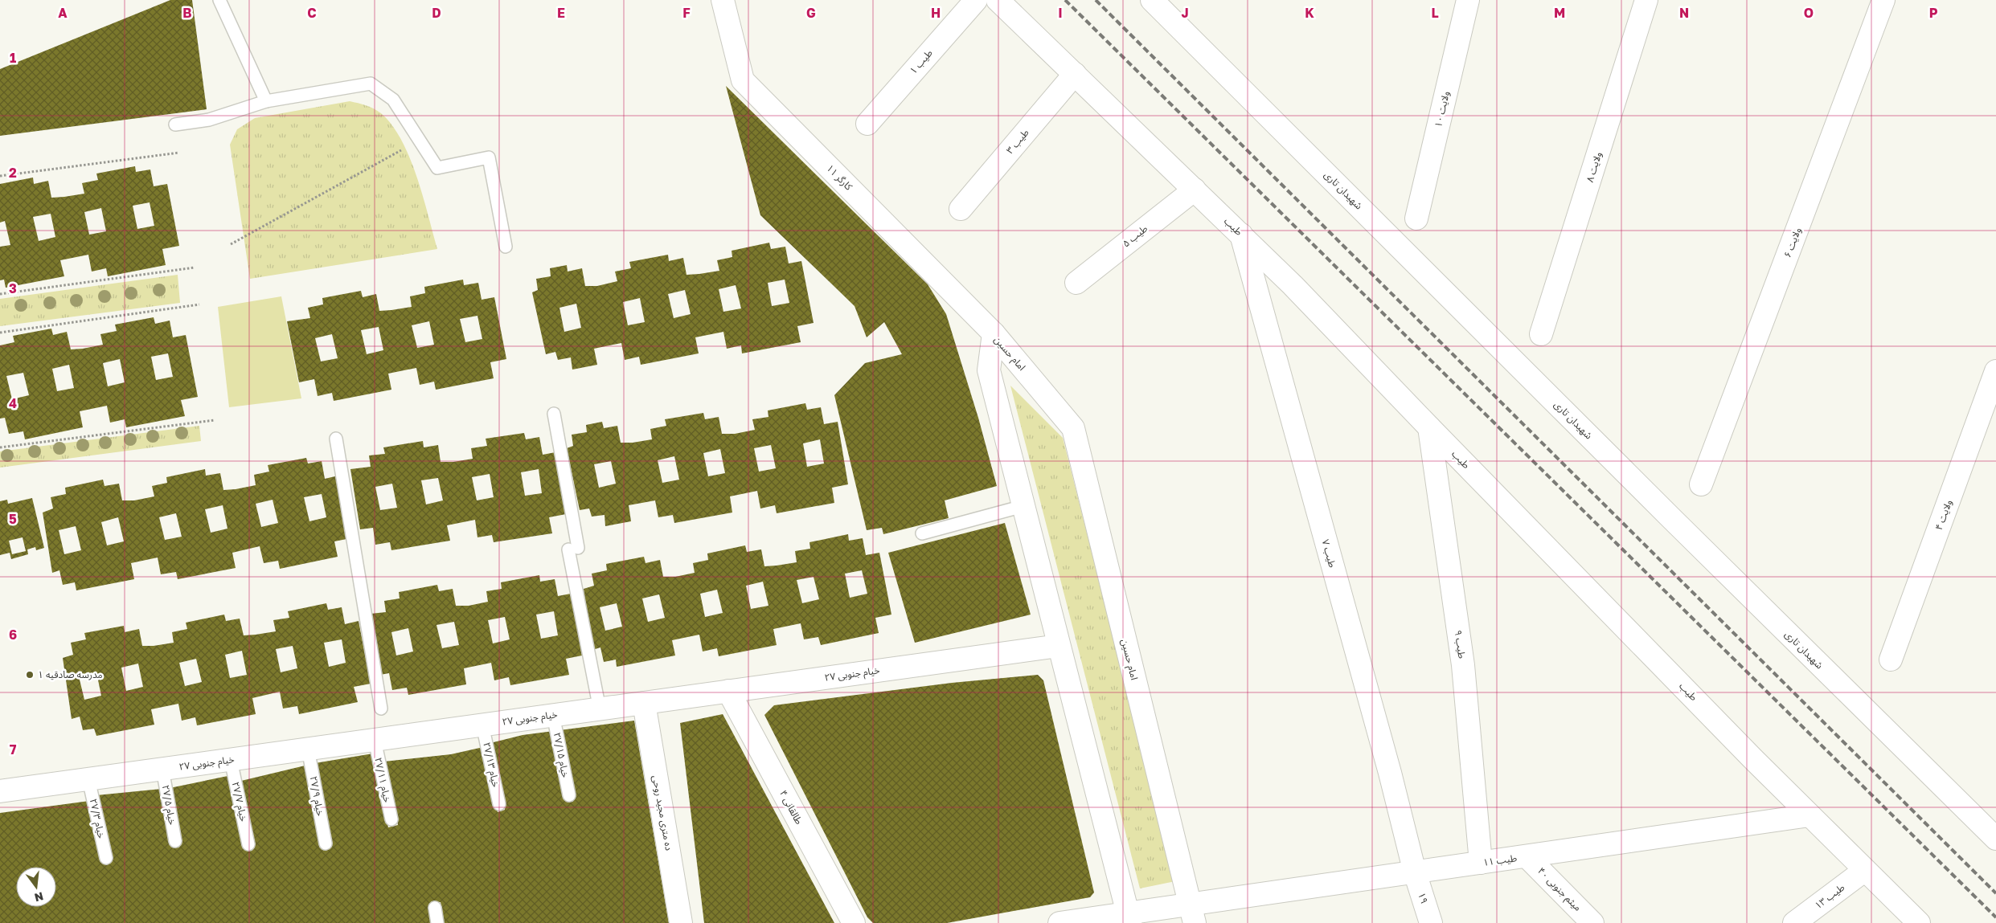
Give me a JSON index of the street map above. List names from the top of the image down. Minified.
{"streets":{"street":["طیب ۱","ولایت ۱۰","طیب ۳","ولایت ۸","کارگر ۱۱","شهیدان تاری","طیب","طیب ۵","ولایت ۶","امام حسین","ولایت ۴","طیب ۷","طیب ۹","خیام جنوبی ۲۷","طالقانی ۴","ده متری مجید روحی","طیب ۱۱","میثم جنوبی ۴۰","طیب ۱۳","۱۹"],"lane":["خیام ۲۷/۱۵","خیام ۲۷/۱۳","خیام ۲۷/۱۱","خیام ۲۷/۹","خیام ۲۷/۷","خیام ۲۷/۵","خیام ۲۷/۳"]},"crossings":[["طیب ۳","طیب"],["کارگر ۱۱","امام حسین"],["طیب","طیب ۵"],["طیب","طیب ۷"],["طیب","طیب ۹"],["طیب","طیب ۱۱"],["طیب","طیب ۱۳"],["امام حسین","خیام جنوبی ۲۷"],["امام حسین","طیب ۱۱"],["طیب ۷","طیب ۱۱"],["طیب ۷","۱۹"],["طیب ۹","طیب ۱۱"],["خیام جنوبی ۲۷","خیام ۲۷/۱۵"],["خیام جنوبی ۲۷","خیام ۲۷/۱۳"],["خیام جنوبی ۲۷","خیام ۲۷/۱۱"],["خیام جنوبی ۲۷","خیام ۲۷/۹"],["خیام جنوبی ۲۷","خیام ۲۷/۷"],["خیام جنوبی ۲۷","خیام ۲۷/۵"],["خیام جنوبی ۲۷","طالقانی ۴"],["خیام جنوبی ۲۷","ده متری مجید روحی"],["خیام جنوبی ۲۷","خیام ۲۷/۳"],["طیب ۱۱","میثم جنوبی ۴۰"],["طیب ۱۱","۱۹"]],"places":["مدرسه صادقیه ۱"],"north":"bottom","grid":{"columns":["A","B","C","D","E","F","G","H","I","J","K","L","M","N","O","P"],"rows":["1","2","3","4","5","6","7"]}}
